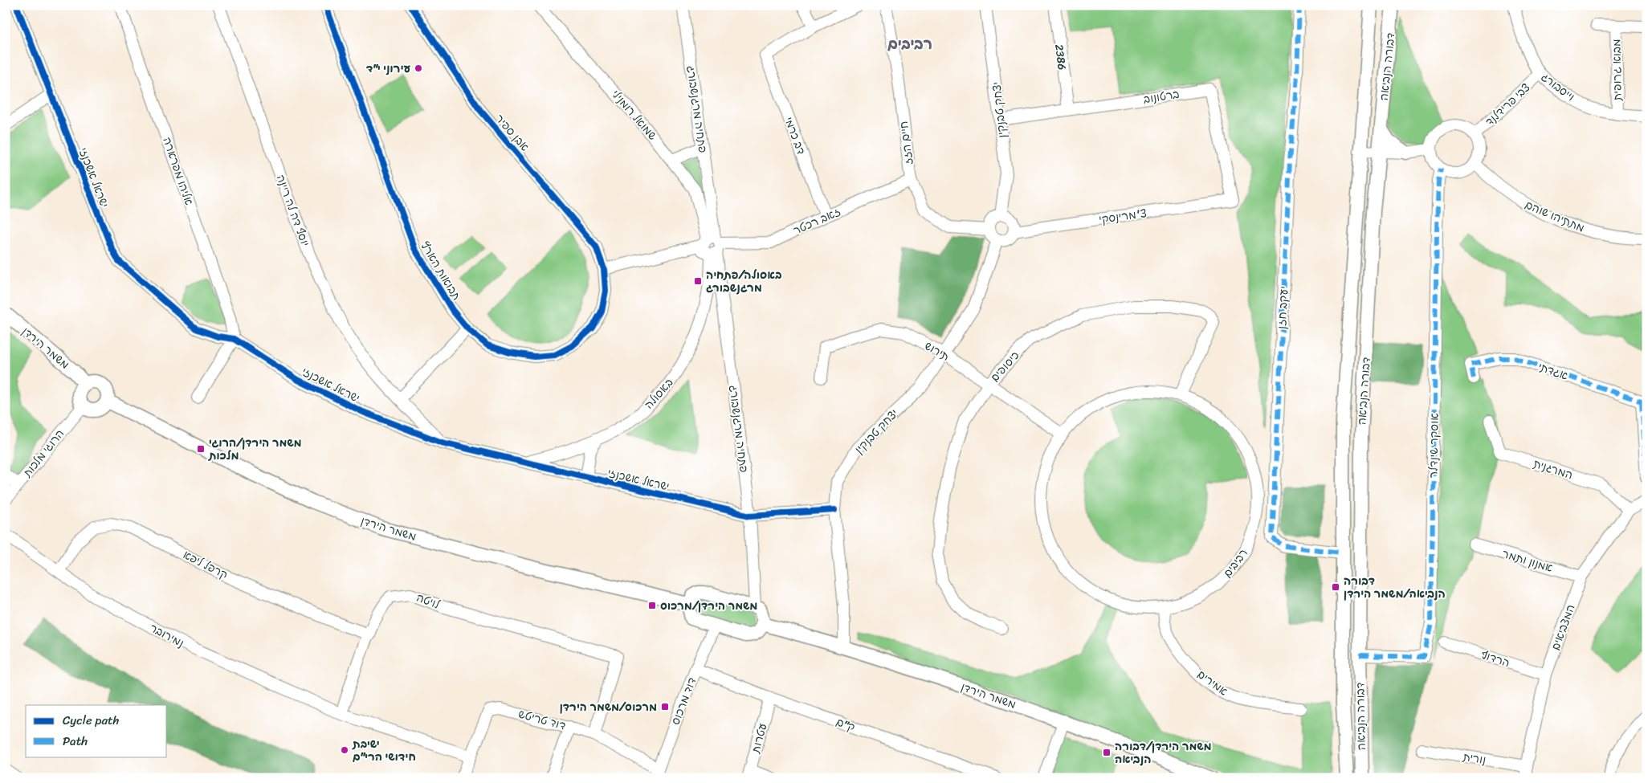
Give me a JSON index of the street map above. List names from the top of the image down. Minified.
{"streets":{"street":["2386","דבורה הנביאה","מבוא גרופית","וייסבורג","ברטונוב","צבי פרידלנד","פתחיה מרגנשבורג","יצחק טבנקין","שמואל רומנילי","אבן ספיר","דב כרמי","חיים הזז","אליהו מפרארה","ישראל אשכנזי","יוסף דה לה ריינה","צ'מרינסקי","מתתיהו שוהם","זאב רכטר","תבואות הארץ","יעקב חזן","משמר הירדן","תירוש","כיסופים","אגדתי","באסולה","אוסקר שינדלר","הרוגי מלכות","המרגנית","אמנון ותמר","רביבים","קרפל ליפא","לויטה","המצביאים","נמירובר","הרדוף","אמירים","דוד מרכוס","דוד טריטש","ק\"ם","עטרות","נורית"]},"crossings":[["2386","ברטונוב"],["דבורה הנביאה","יעקב חזן"],["דבורה הנביאה","אוסקר שינדלר"],["מבוא גרופית","וייסבורג"],["וייסבורג","צבי פרידלנד"],["ברטונוב","יצחק טבנקין"],["ברטונוב","צ'מרינסקי"],["צבי פרידלנד","מתתיהו שוהם"],["צבי פרידלנד","אוסקר שינדלר"],["פתחיה מרגנשבורג","שמואל רומנילי"],["פתחיה מרגנשבורג","ישראל אשכנזי"],["פתחיה מרגנשבורג","זאב רכטר"],["פתחיה מרגנשבורג","באסולה"],["יצחק טבנקין","חיים הזז"],["יצחק טבנקין","ישראל אשכנזי"],["יצחק טבנקין","צ'מרינסקי"],["יצחק טבנקין","משמר הירדן"],["יצחק טבנקין","תירוש"],["שמואל רומנילי","זאב רכטר"],["שמואל רומנילי","באסולה"],["אבן ספיר","זאב רכטר"],["אבן ספיר","תבואות הארץ"],["דב כרמי","זאב רכטר"],["חיים הזז","צ'מרינסקי"],["חיים הזז","זאב רכטר"],["אליהו מפרארה","ישראל אשכנזי"],["ישראל אשכנזי","יוסף דה לה ריינה"],["ישראל אשכנזי","באסולה"],["מתתיהו שוהם","אוסקר שינדלר"],["זאב רכטר","תבואות הארץ"],["זאב רכטר","באסולה"],["משמר הירדן","הרוגי מלכות"],["תירוש","כיסופים"],["תירוש","רביבים"],["כיסופים","רביבים"],["המרגנית","המצביאים"],["אמנון ותמר","המצביאים"],["רביבים","אמירים"],["קרפל ליפא","לויטה"],["קרפל ליפא","נמירובר"],["לויטה","נמירובר"],["לויטה","דוד טריטש"],["המצביאים","הרדוף"],["המצביאים","נורית"],["דוד מרכוס","דוד טריטש"],["דוד מרכוס","ק\"ם"],["ק\"ם","עטרות"]],"districts":["רביבים"],"places":{"other":["עירוני י\"ד","ישיבת חידושי הרי\"ם"],"transit":["באסולה/פתחיה מרגנשבורג","משמר הירדן/הרוגי מלכות","דבורה הנביאה/משמר הירדן","משמר הירדן/מרכוס","מרכוס/משמר הירדן","משמר הירדן/דבורה הנביאה"]},"legend":["Cycle path","Path"]}
